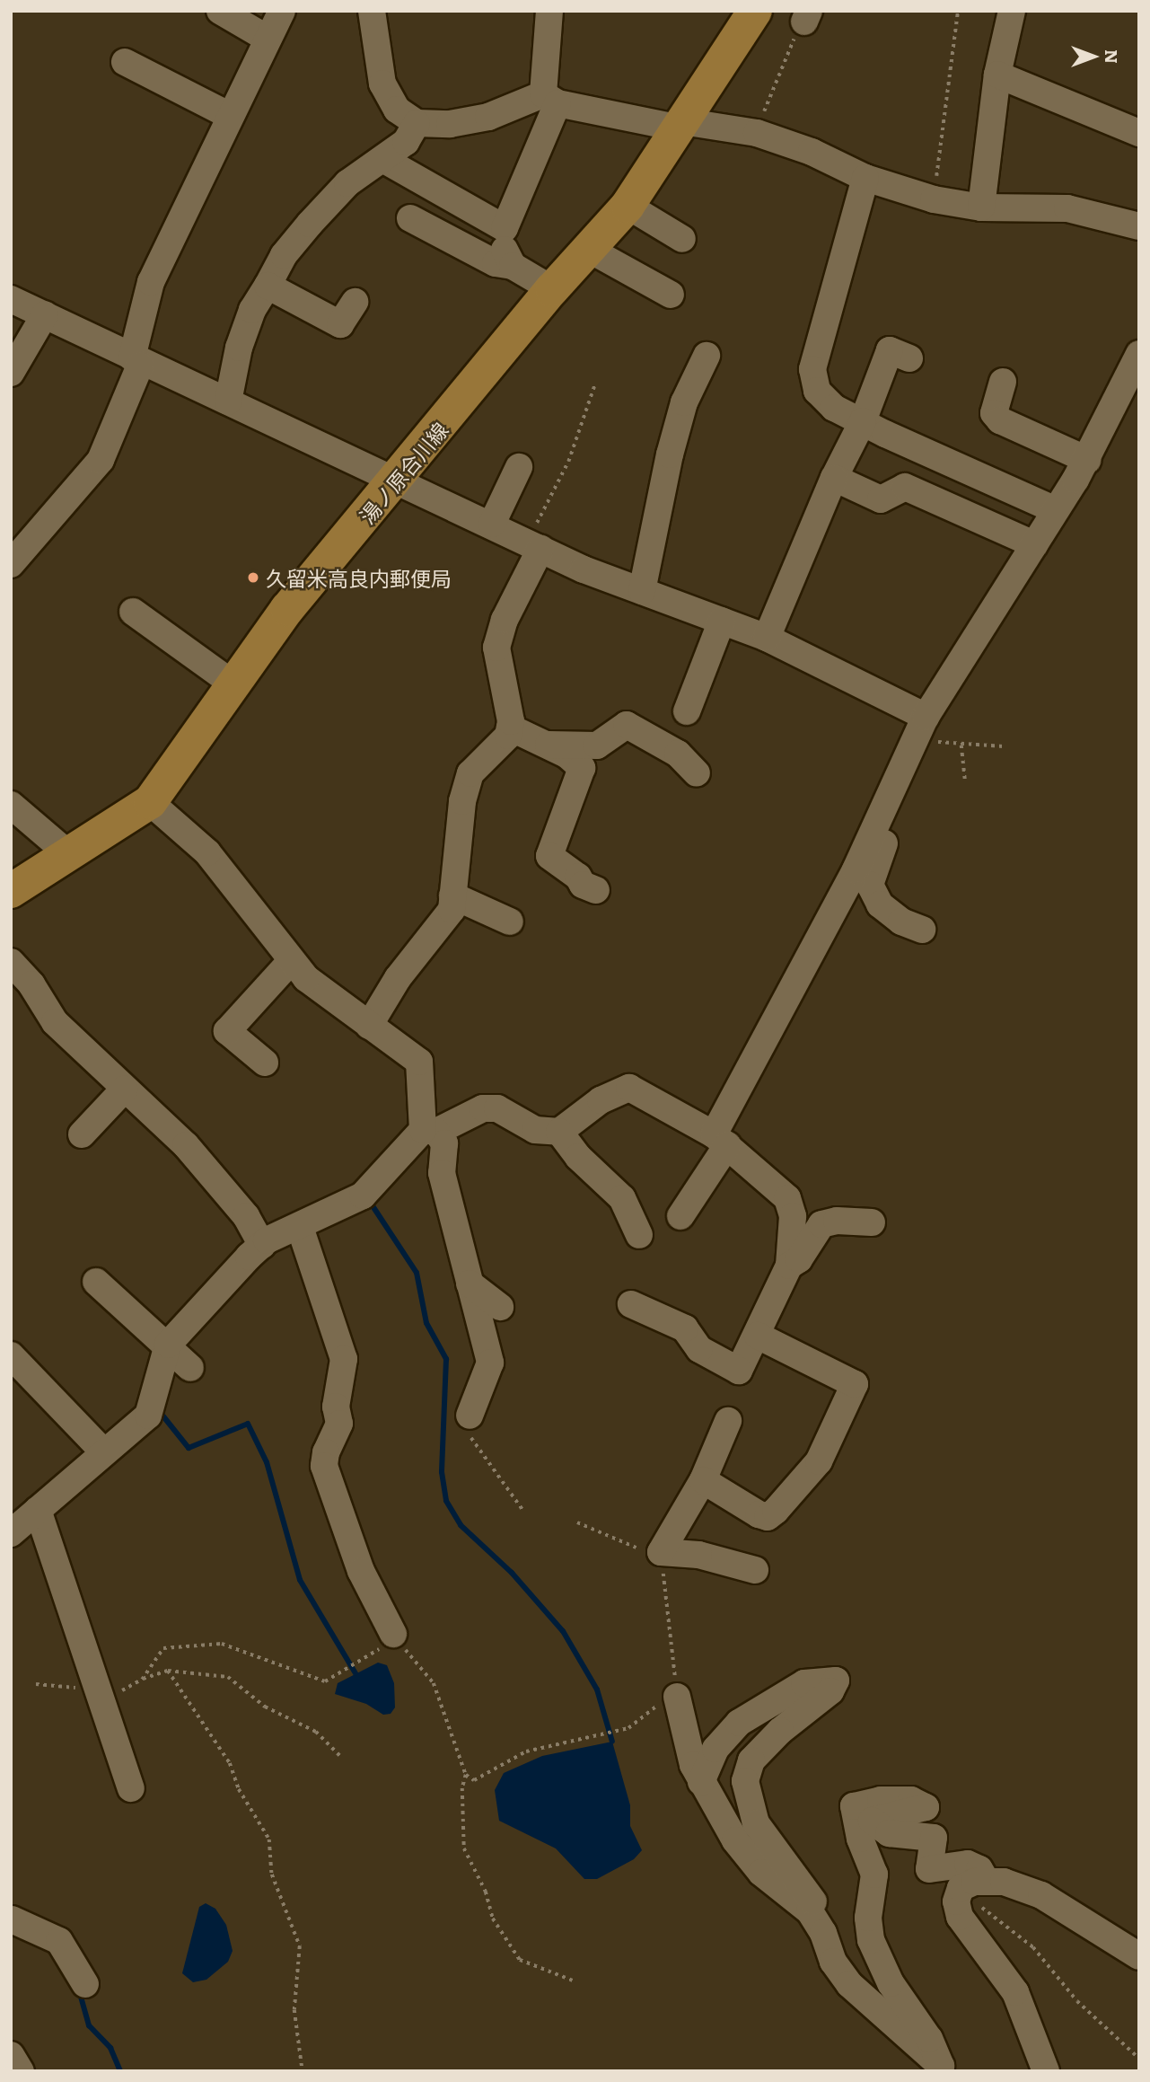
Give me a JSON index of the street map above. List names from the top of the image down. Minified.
{"streets":{"main road":["湯ノ原合川線"]},"places":["久留米高良内郵便局"],"north":"right"}
